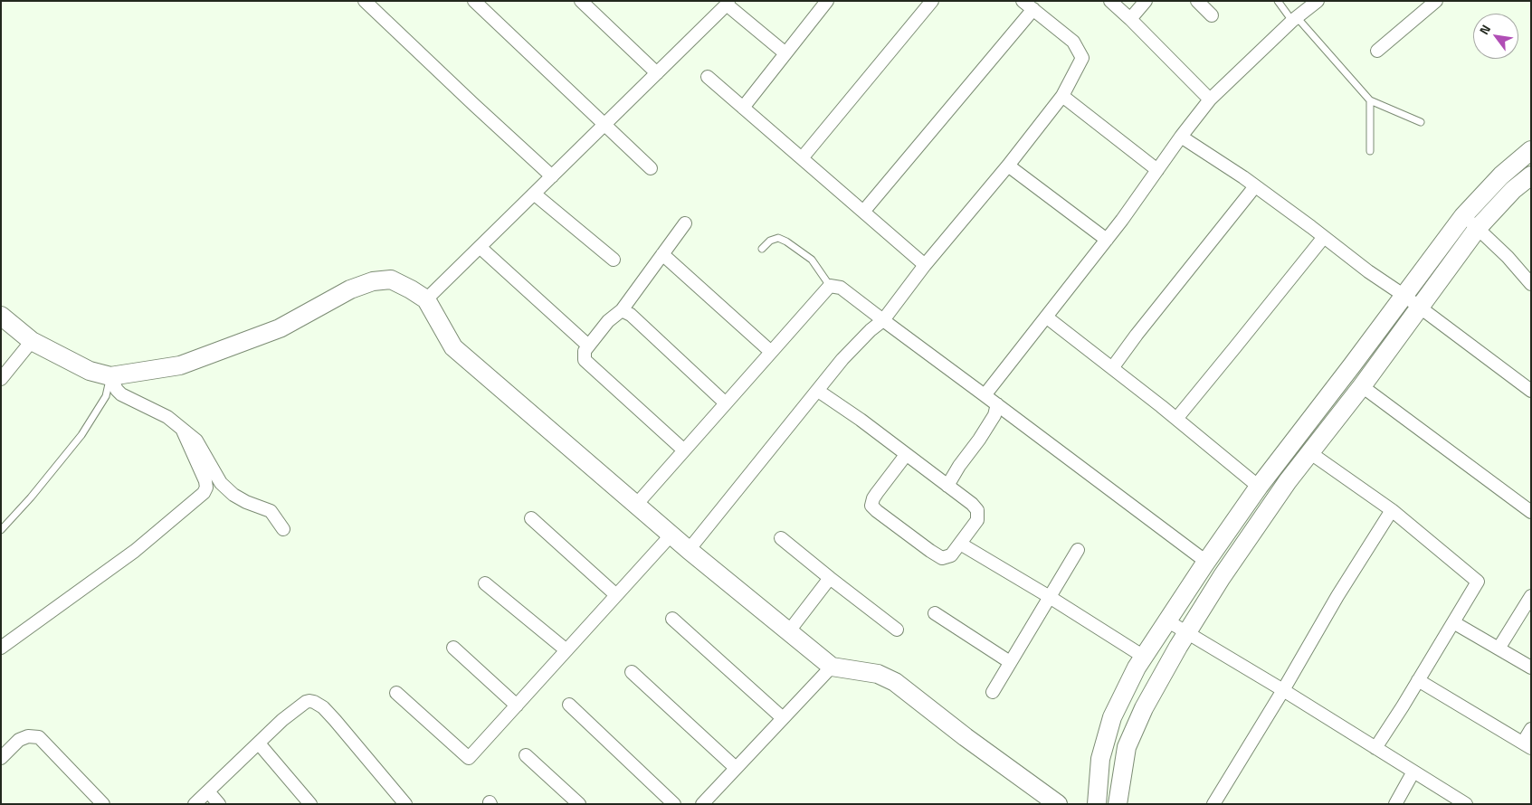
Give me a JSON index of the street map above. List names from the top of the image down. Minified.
{"north":"top left"}
